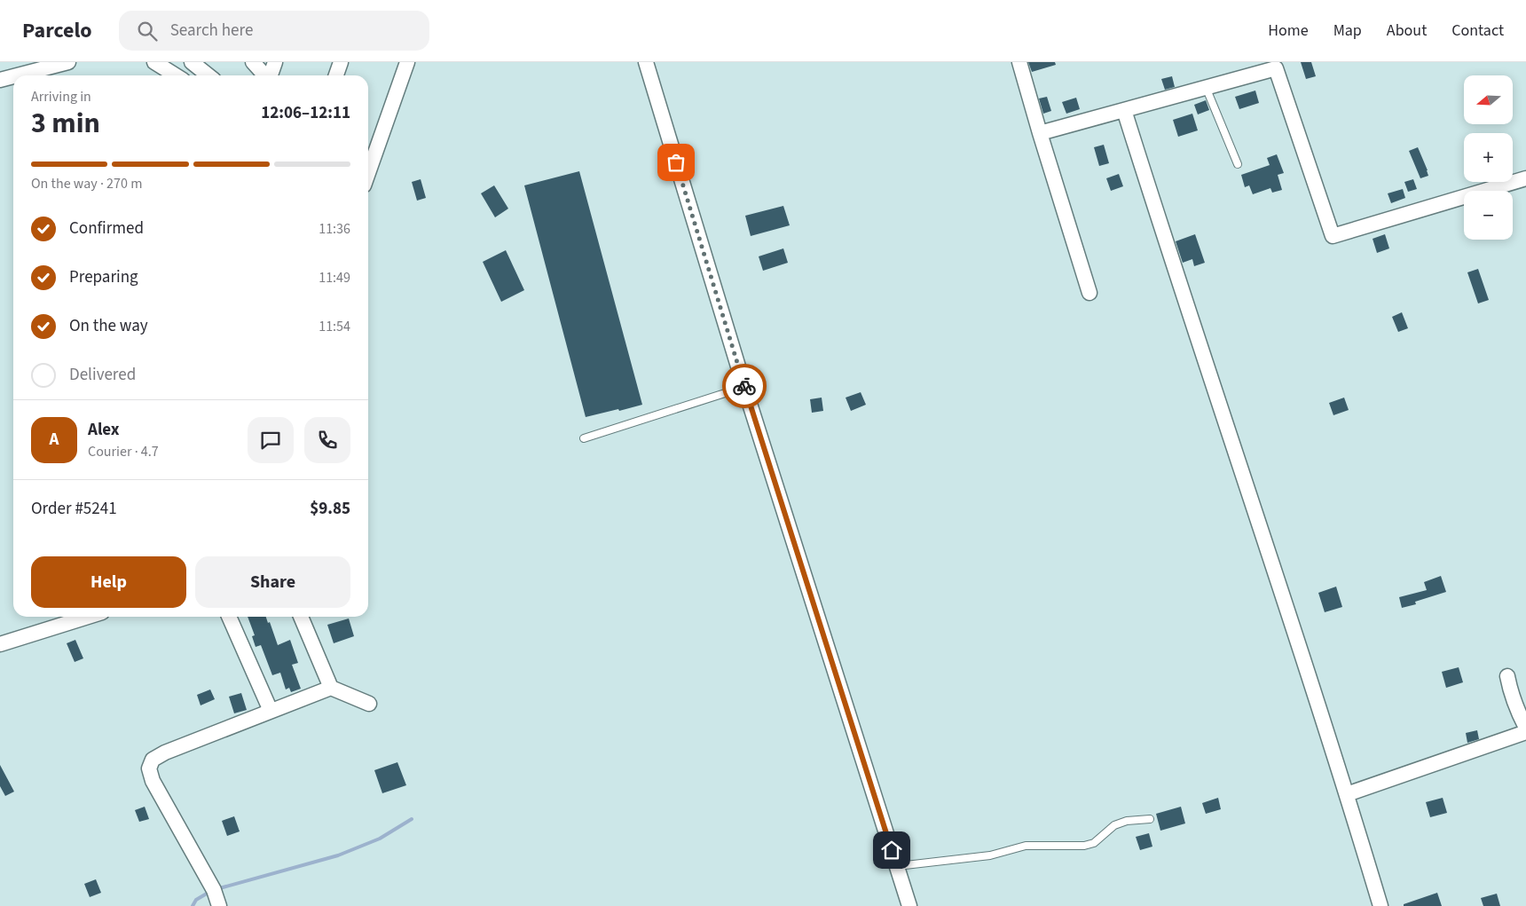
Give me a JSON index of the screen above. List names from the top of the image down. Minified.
{"north":"left","page":{"header":"Parcelo","search":"Search here","nav":["Home","Map","About","Contact"],"map_buttons":["+","−"],"heading":["3 min","Arriving in","12:06–12:11"],"panel":["Alex","Courier · 4.7","Order #5241","$9.85"],"bar":"On the way · 270 m","list":[["Confirmed","11:36"],["Preparing","11:49"],["On the way","11:54"],"Delivered"],"round":"A","buttons":["Help","Share"]}}
